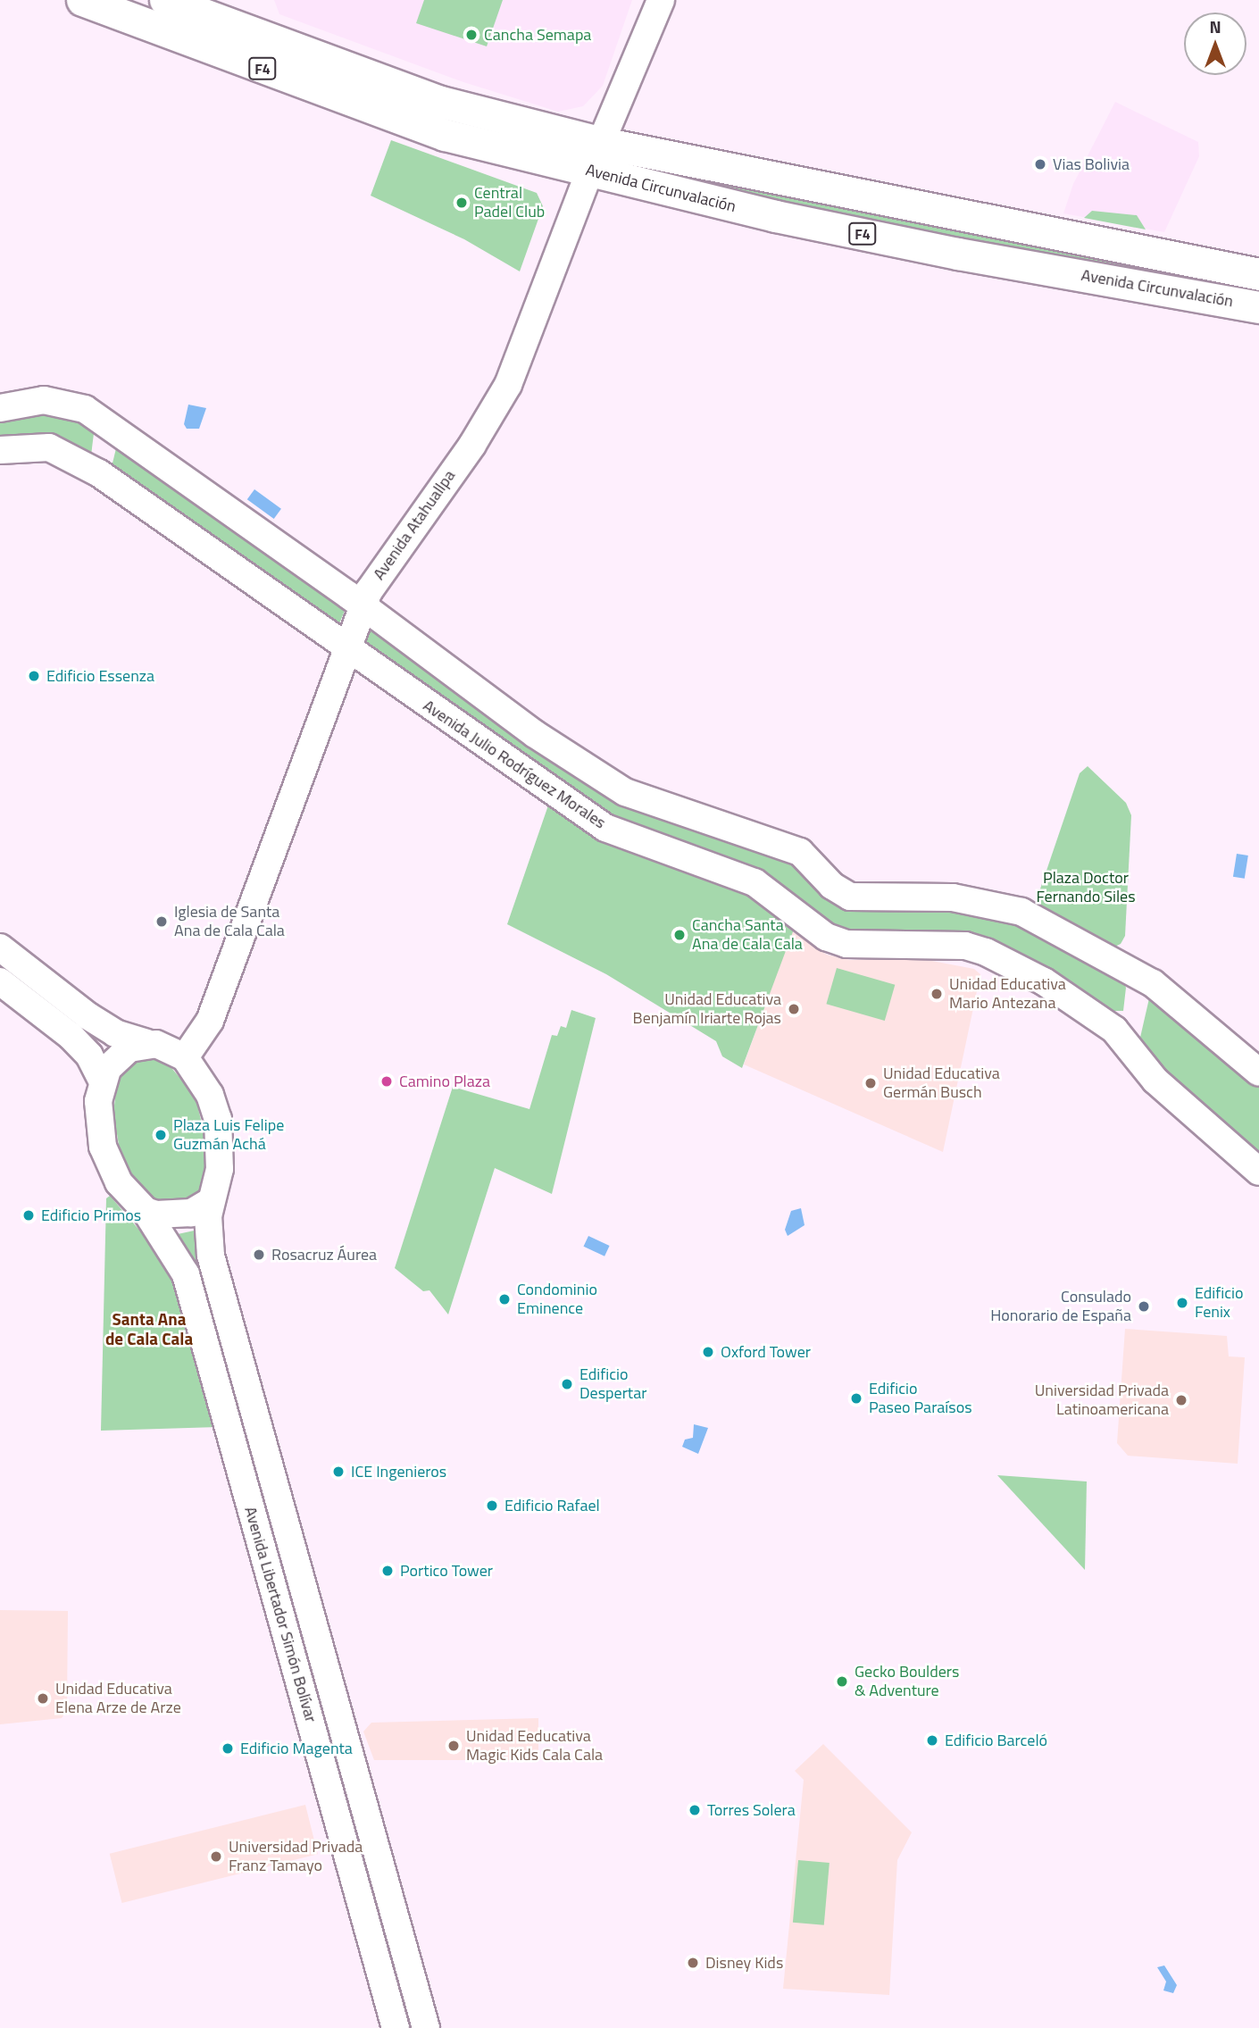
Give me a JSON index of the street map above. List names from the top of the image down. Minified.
{"streets":{"highway":["F4","Avenida Circunvalación"],"main road":["Avenida Atahuallpa","Avenida Julio Rodríguez Morales","Avenida Libertador Simón Bolívar"]},"crossings":[["Avenida Circunvalación","Avenida Atahuallpa"],["Avenida Atahuallpa","Avenida Julio Rodríguez Morales"],["Avenida Atahuallpa","Avenida Libertador Simón Bolívar"]],"districts":["Santa Ana de Cala Cala"],"parks":["Plaza Doctor Fernando Siles"],"places":["Cancha Semapa","Vias Bolivia","Central Padel Club","Edificio Essenza","Iglesia de Santa Ana de Cala Cala","Cancha Santa Ana de Cala Cala","Unidad Educativa Mario Antezana","Unidad Educativa Benjamín Iriarte Rojas","Camino Plaza","Unidad Educativa Germán Busch","Plaza Luis Felipe Guzmán Achá","Edificio Primos","Rosacruz Áurea","Condominio Eminence","Edificio Fenix","Consulado Honorario de España","Oxford Tower","Edificio Despertar","Edificio Paseo Paraísos","Universidad Privada Latinoamericana","ICE Ingenieros","Edificio Rafael","Portico Tower","Gecko Boulders & Adventure","Unidad Educativa Elena Arze de Arze","Edificio Barceló","Unidad Eeducativa Magic Kids Cala Cala","Edificio Magenta","Torres Solera","Universidad Privada Franz Tamayo","Disney Kids"],"north":"top"}
